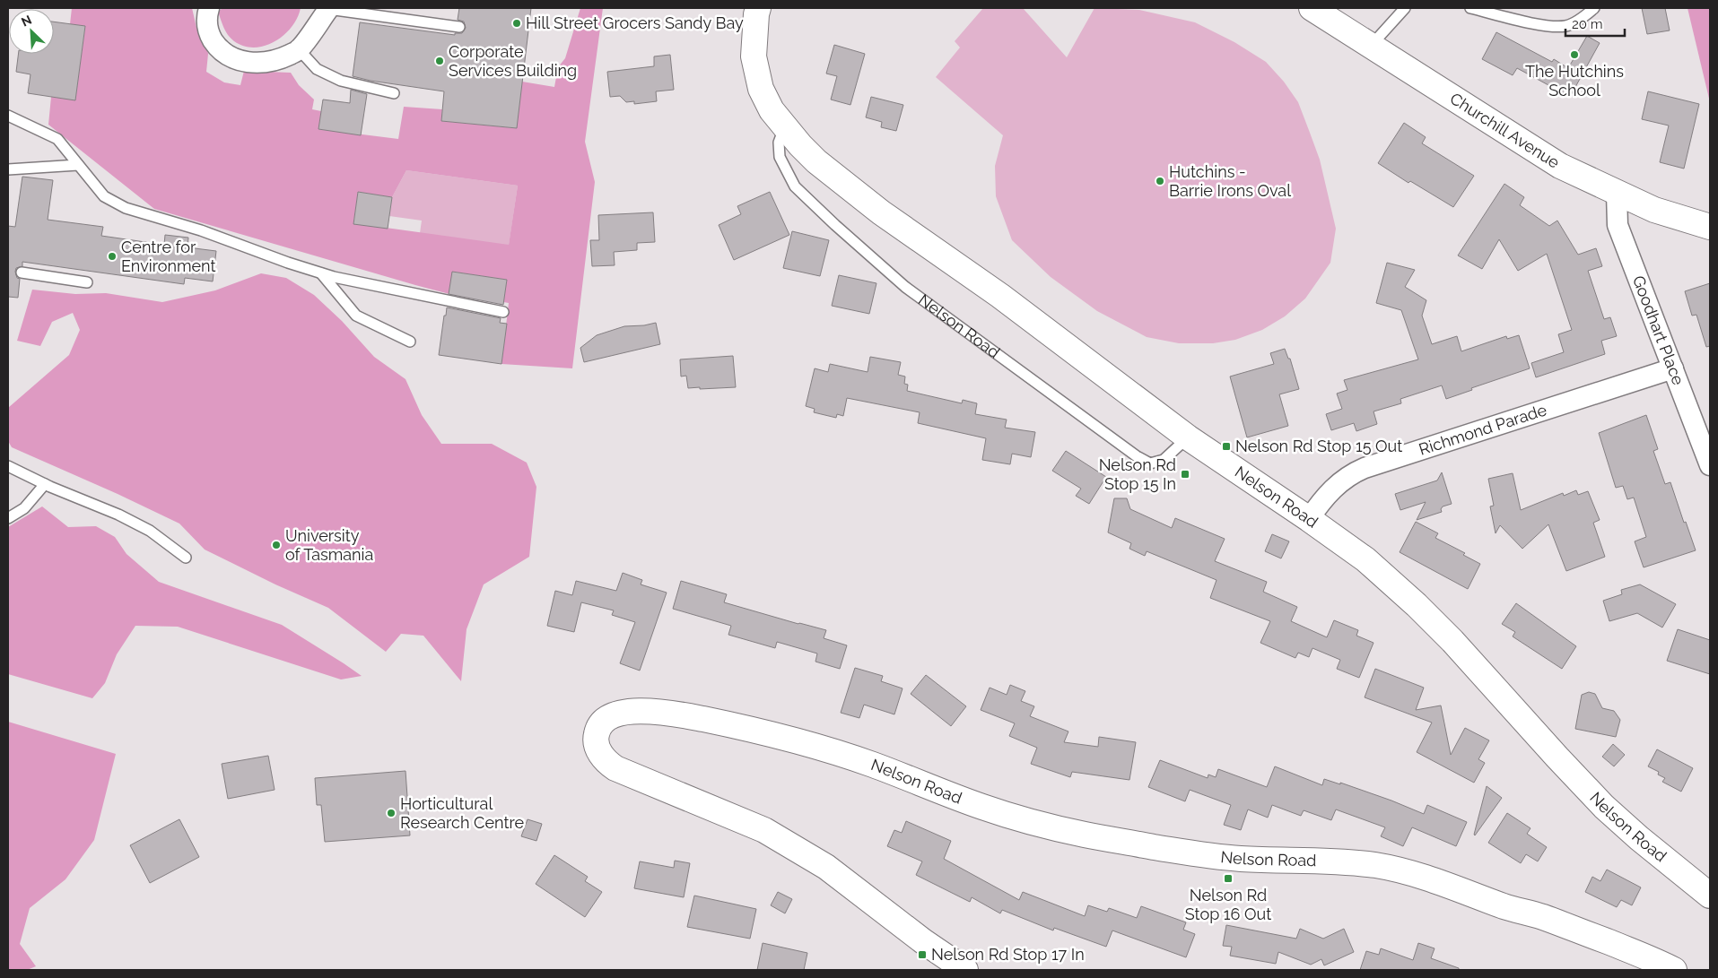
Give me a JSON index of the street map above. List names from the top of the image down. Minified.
{"streets":{"street":["Churchill Avenue","Nelson Road","Goodhart Place","Richmond Parade"]},"crossings":[["Churchill Avenue","Goodhart Place"],["Nelson Road","Richmond Parade"],["Goodhart Place","Richmond Parade"]],"places":{"other":["Hill Street Grocers Sandy Bay","The Hutchins School","Corporate Services Building","Hutchins - Barrie Irons Oval","Centre for Environment","University of Tasmania","Horticultural Research Centre"],"transit":["Nelson Rd Stop 15 Out","Nelson Rd Stop 15 In","Nelson Rd Stop 16 Out","Nelson Rd Stop 17 In"]},"scale_bar":"20 m","north":"top left"}
